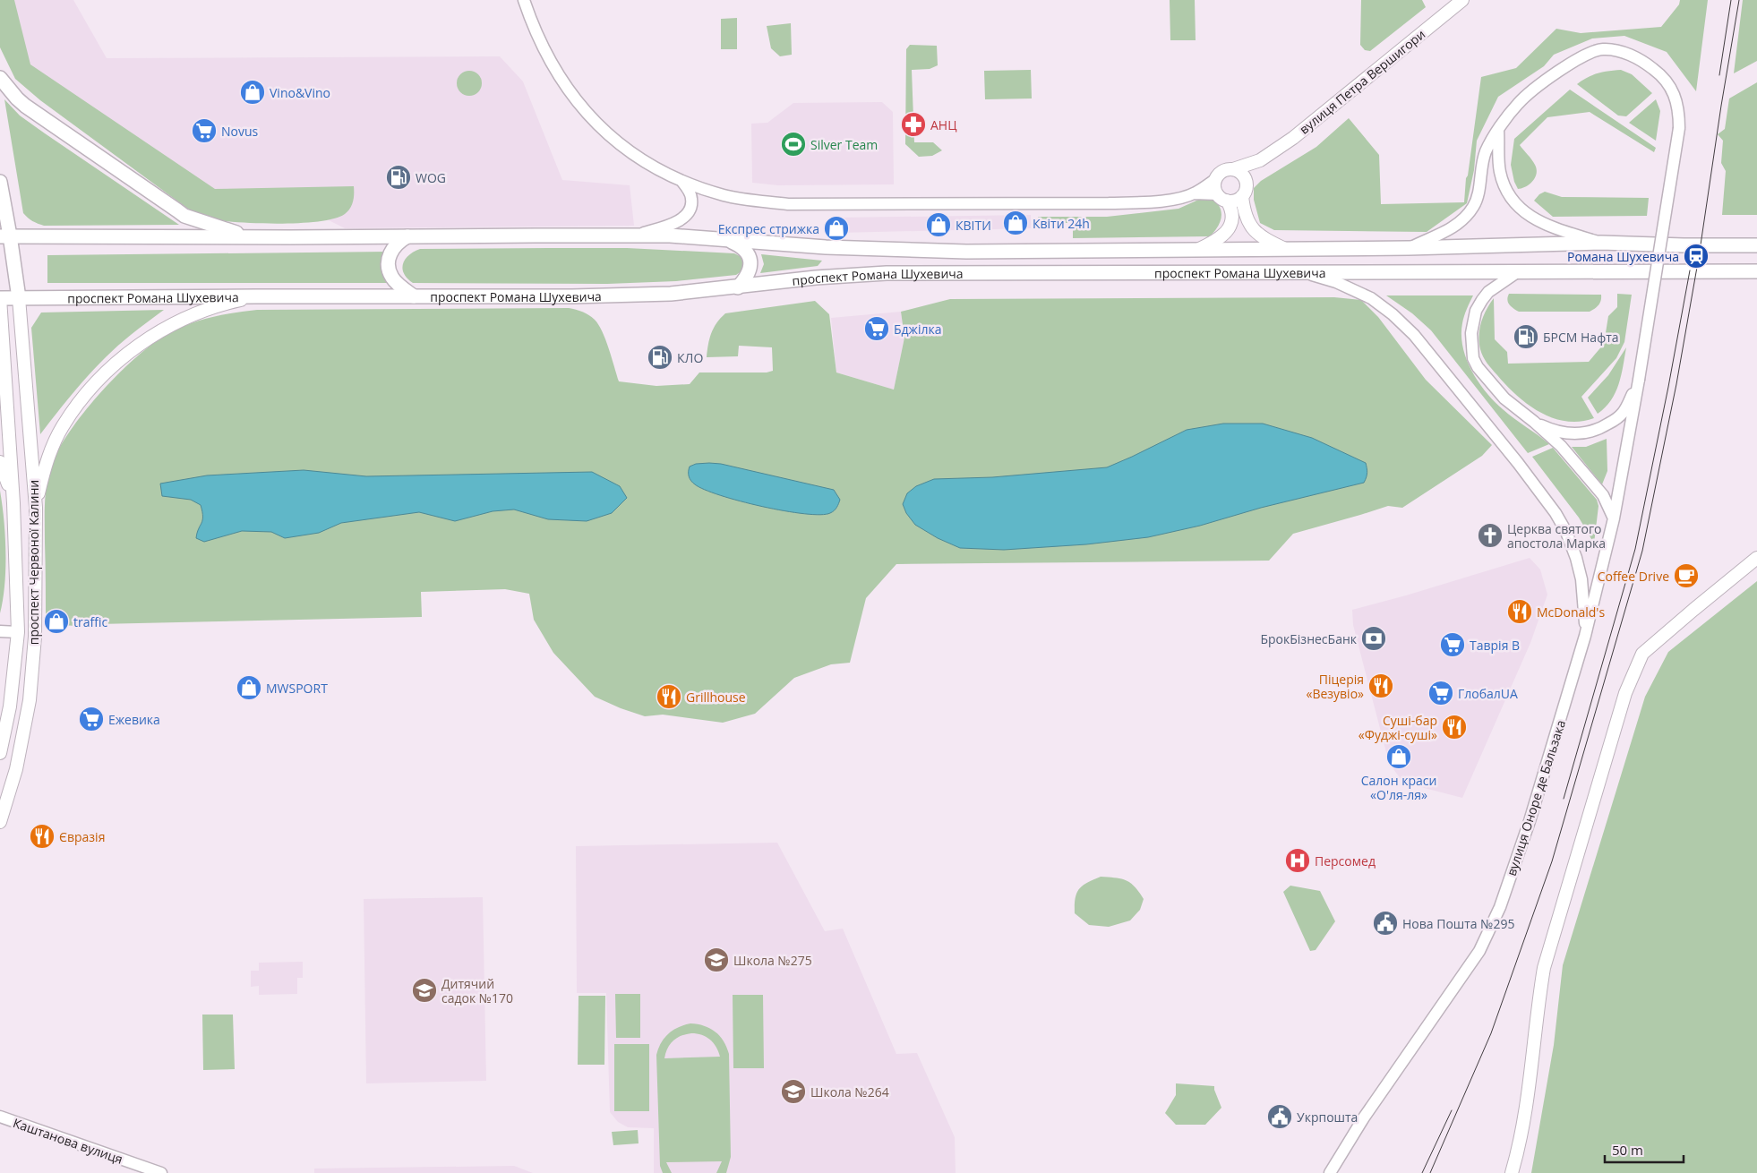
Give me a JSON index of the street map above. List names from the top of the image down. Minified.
{"streets":{"main road":["вулиця Петра Вершигори","проспект Романа Шухевича","проспект Червоної Калини"],"street":["вулиця Оноре де Бальзака","Каштанова вулиця"]},"crossings":[["проспект Романа Шухевича","проспект Червоної Калини"],["проспект Романа Шухевича","вулиця Оноре де Бальзака"]],"places":{"shop":["Vino&Vino","Квіти 24h","КВІТИ","Експрес стрижка","traffic","MWSPORT","Салон краси «О'ля-ля»"],"pharmacy":["АНЦ"],"supermarket":["Novus","Бджілка","Таврія В","ГлобалUA","Ежевика"],"sports":["Silver Team"],"fuel station":["WOG","БРСМ Нафта","КЛО"],"station":["Романа Шухевича"],"church":["Церква святого апостола Марка"],"cafe":["Coffee Drive"],"restaurant":["McDonald's","Піцерія «Везувіо»","Grillhouse","Суші-бар «Фуджі-суші»","Євразія"],"bank":["БрокБізнесБанк"],"hospital":["Персомед"],"public building":["Нова Пошта №295","Укрпошта"],"school or university":["Школа №275","Дитячий садок №170","Школа №264"]},"scale_bar":"50 m"}
